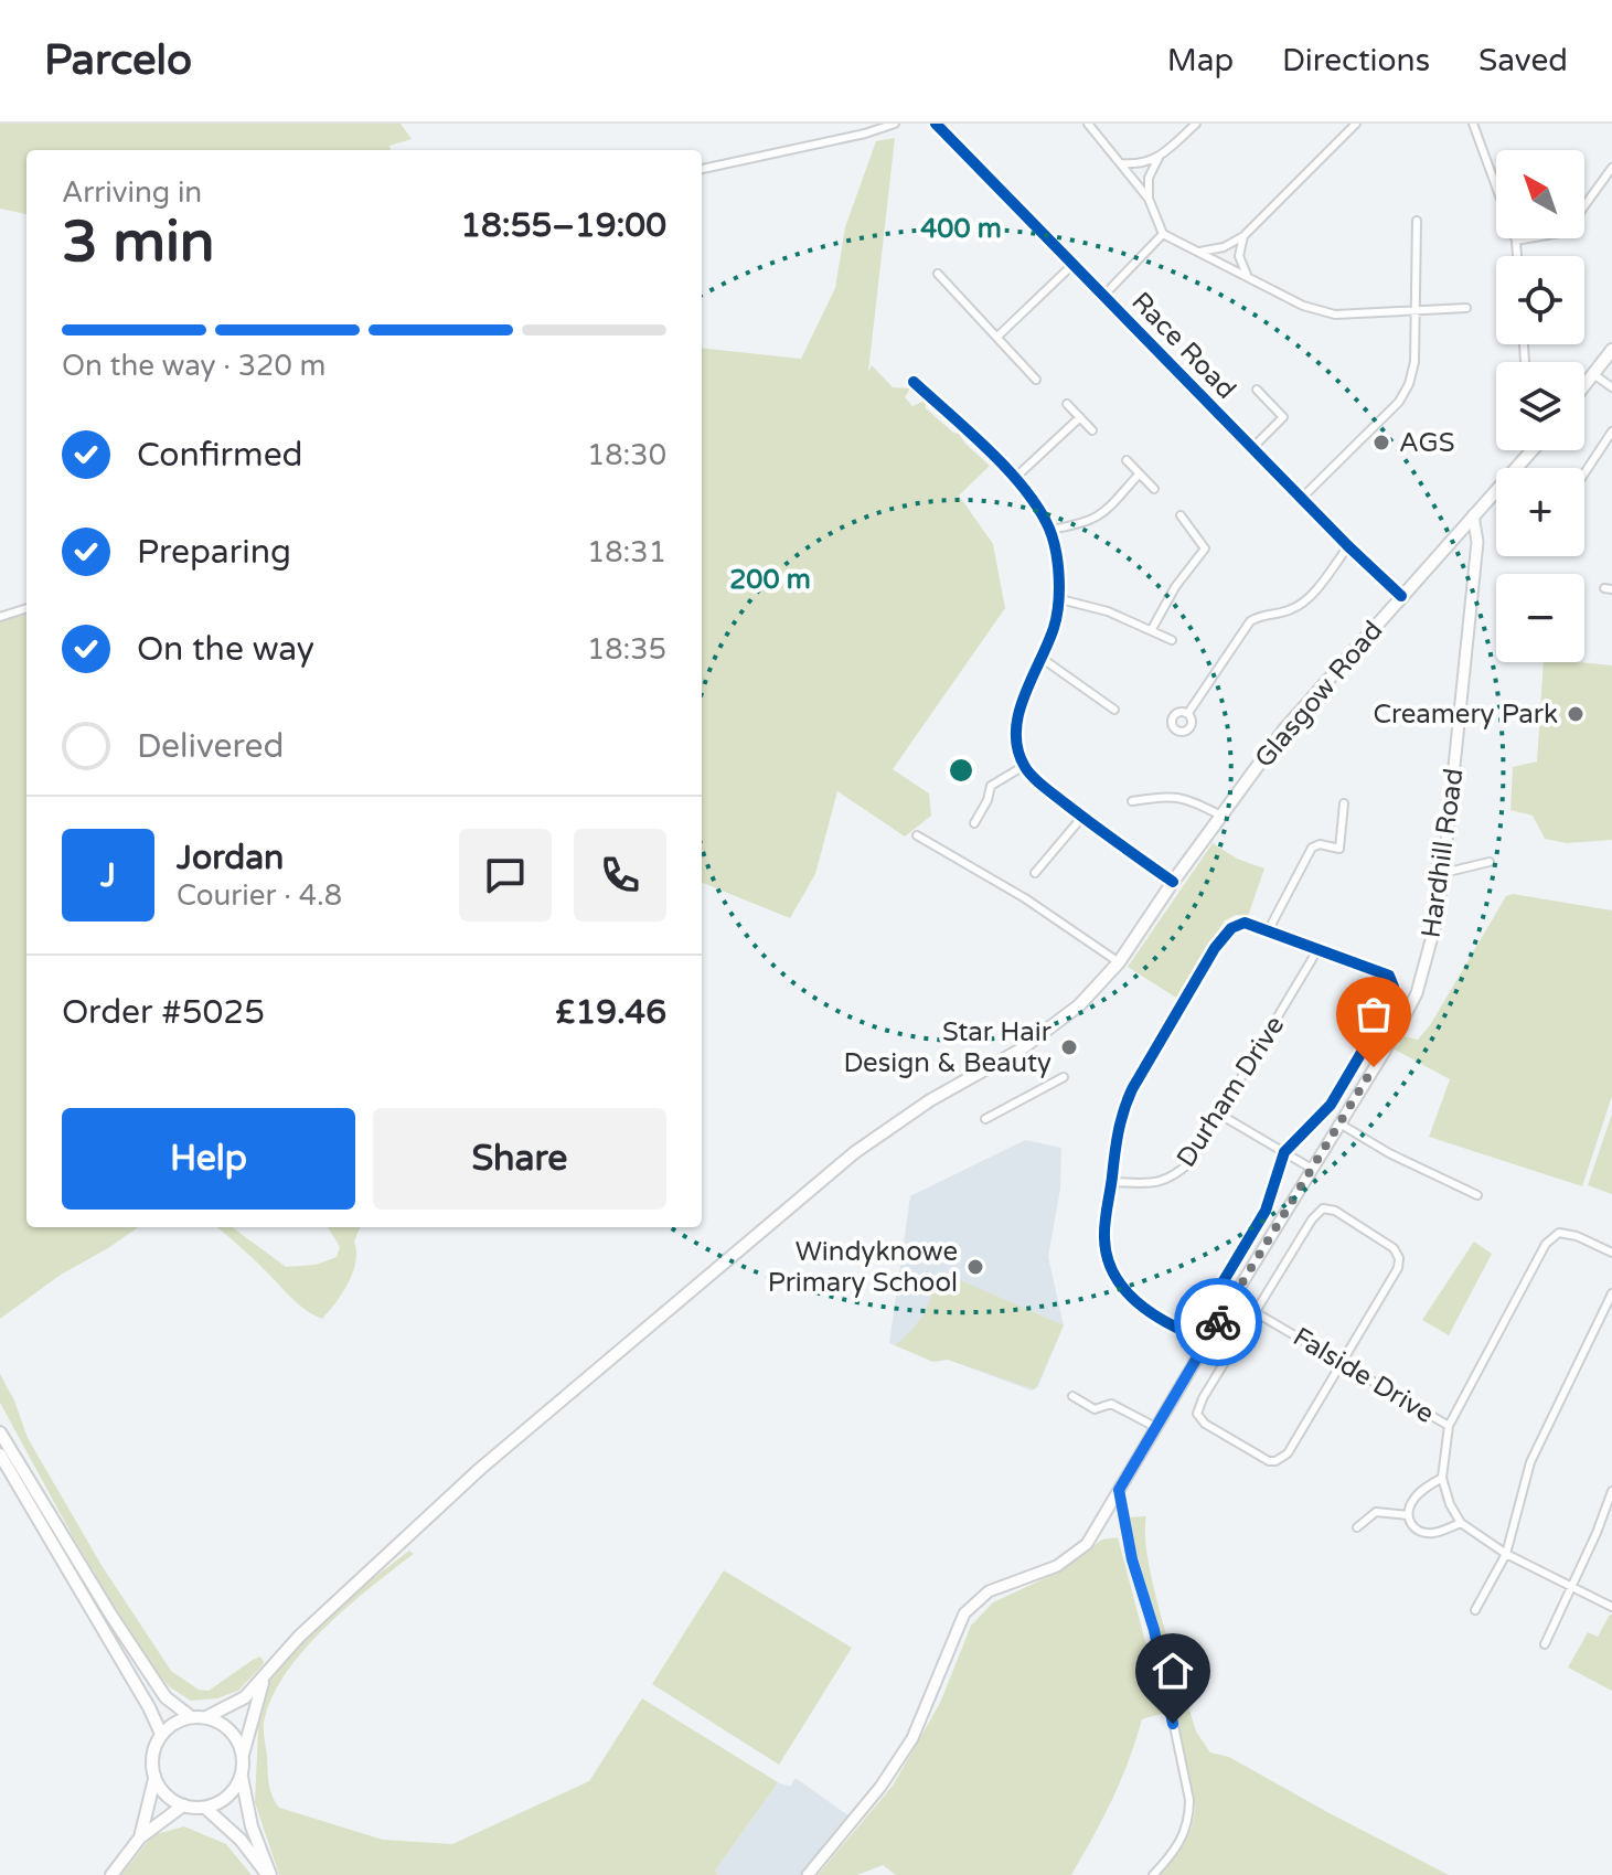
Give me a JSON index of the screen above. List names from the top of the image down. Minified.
{"streets":{"main road":["Race Road","Glasgow Road","Hardhill Road"],"street":["Durham Drive","Falside Drive"]},"crossings":[["Race Road","Glasgow Road"],["Glasgow Road","Hardhill Road"],["Hardhill Road","Falside Drive"]],"places":["AGS","Creamery Park","Star Hair Design & Beauty","Windyknowe Primary School"],"north":"top left","page":{"header":"Parcelo","nav":["Map","Directions","Saved"],"map_buttons":["+","−"],"heading":["3 min","Arriving in","18:55–19:00"],"panel":["Jordan","Courier · 4.8","Order #5025","£19.46"],"bar":"On the way · 320 m","list":[["Confirmed","18:30"],["Preparing","18:31"],["On the way","18:35"],"Delivered"],"round":"J","buttons":["Help","Share"]},"rings":["400 m","200 m"]}
